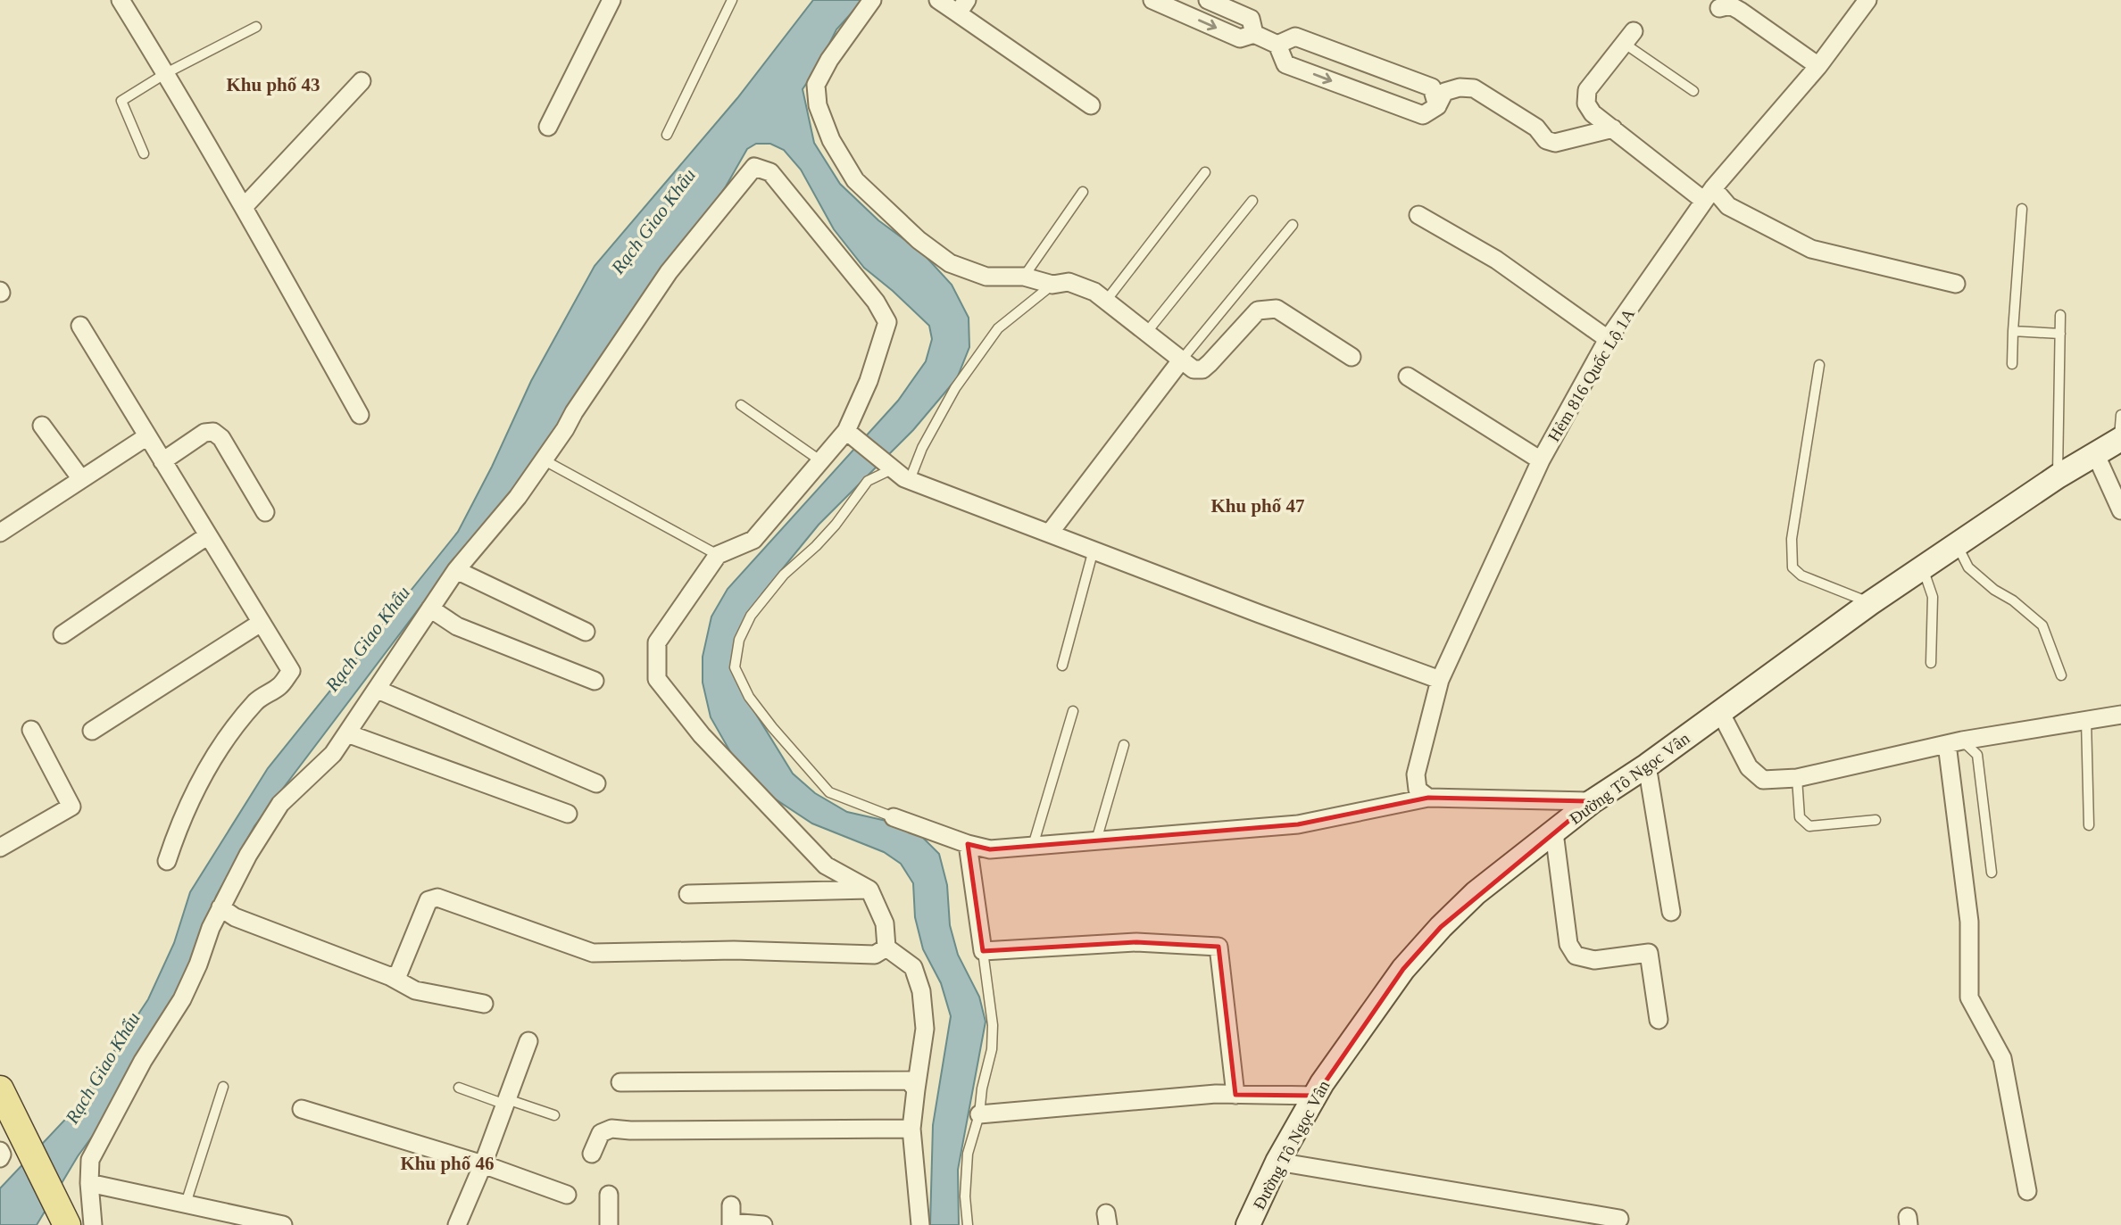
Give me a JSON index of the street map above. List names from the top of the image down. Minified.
{"streets":{"street":["Hẻm 816 Quốc Lộ 1A","Đường Tô Ngọc Vân"]},"districts":["Khu phố 43","Khu phố 47","Khu phố 46"],"water":["Rạch Giao Khẩu"]}
